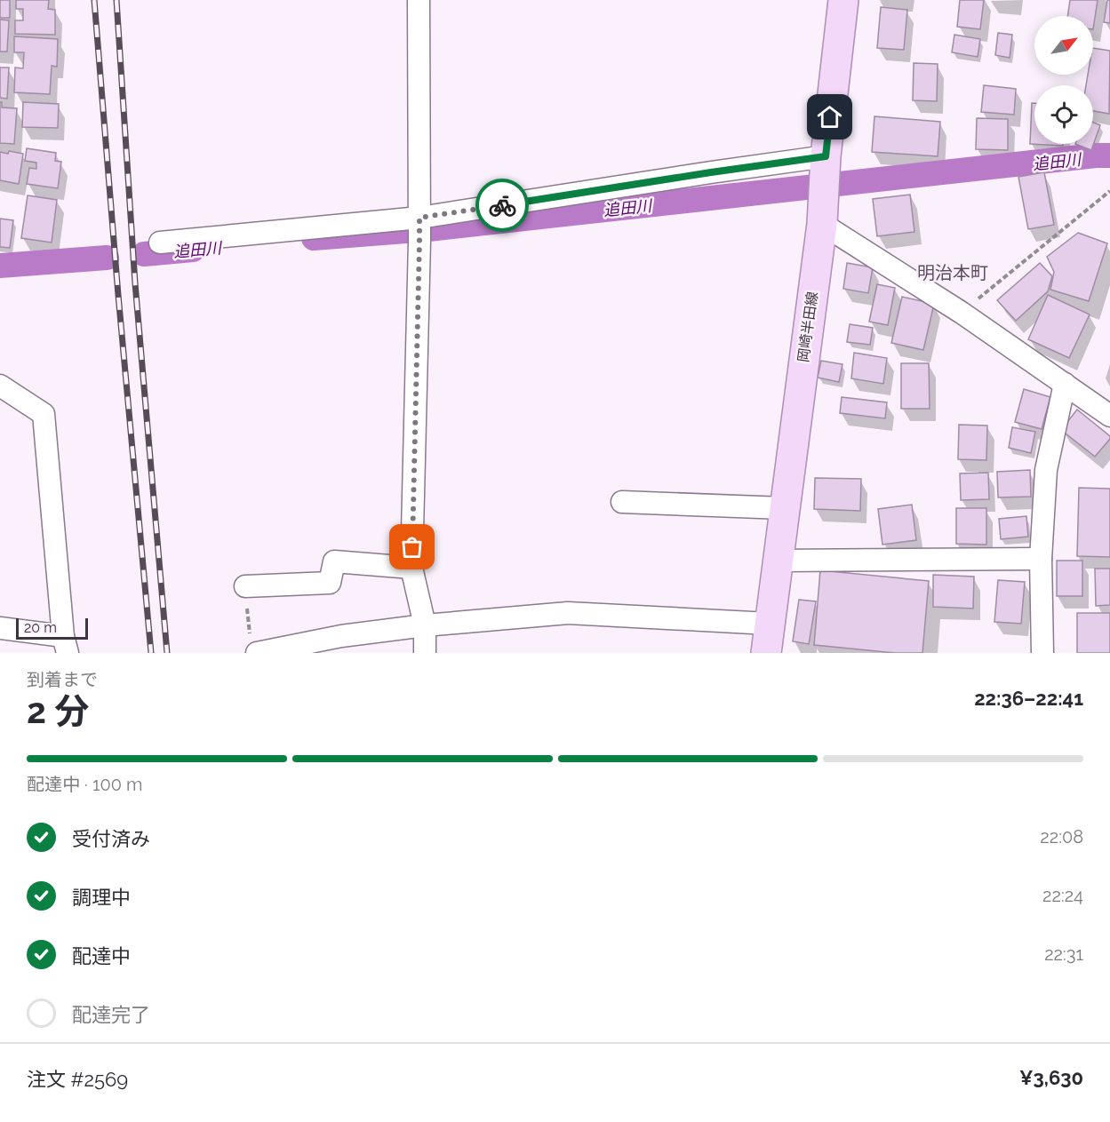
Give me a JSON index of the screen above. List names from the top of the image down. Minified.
{"streets":{"main road":["岡崎半田線"]},"districts":["明治本町"],"water":["追田川"],"scale_bar":"20 m","north":"top right","page":{"scale":"20 m","heading":["2 分","到着まで","22:36–22:41"],"panel":["注文 #2569","¥3,630"],"bar":"配達中 · 100 m","list":[["受付済み","22:08"],["調理中","22:24"],["配達中","22:31"],"配達完了"]}}
